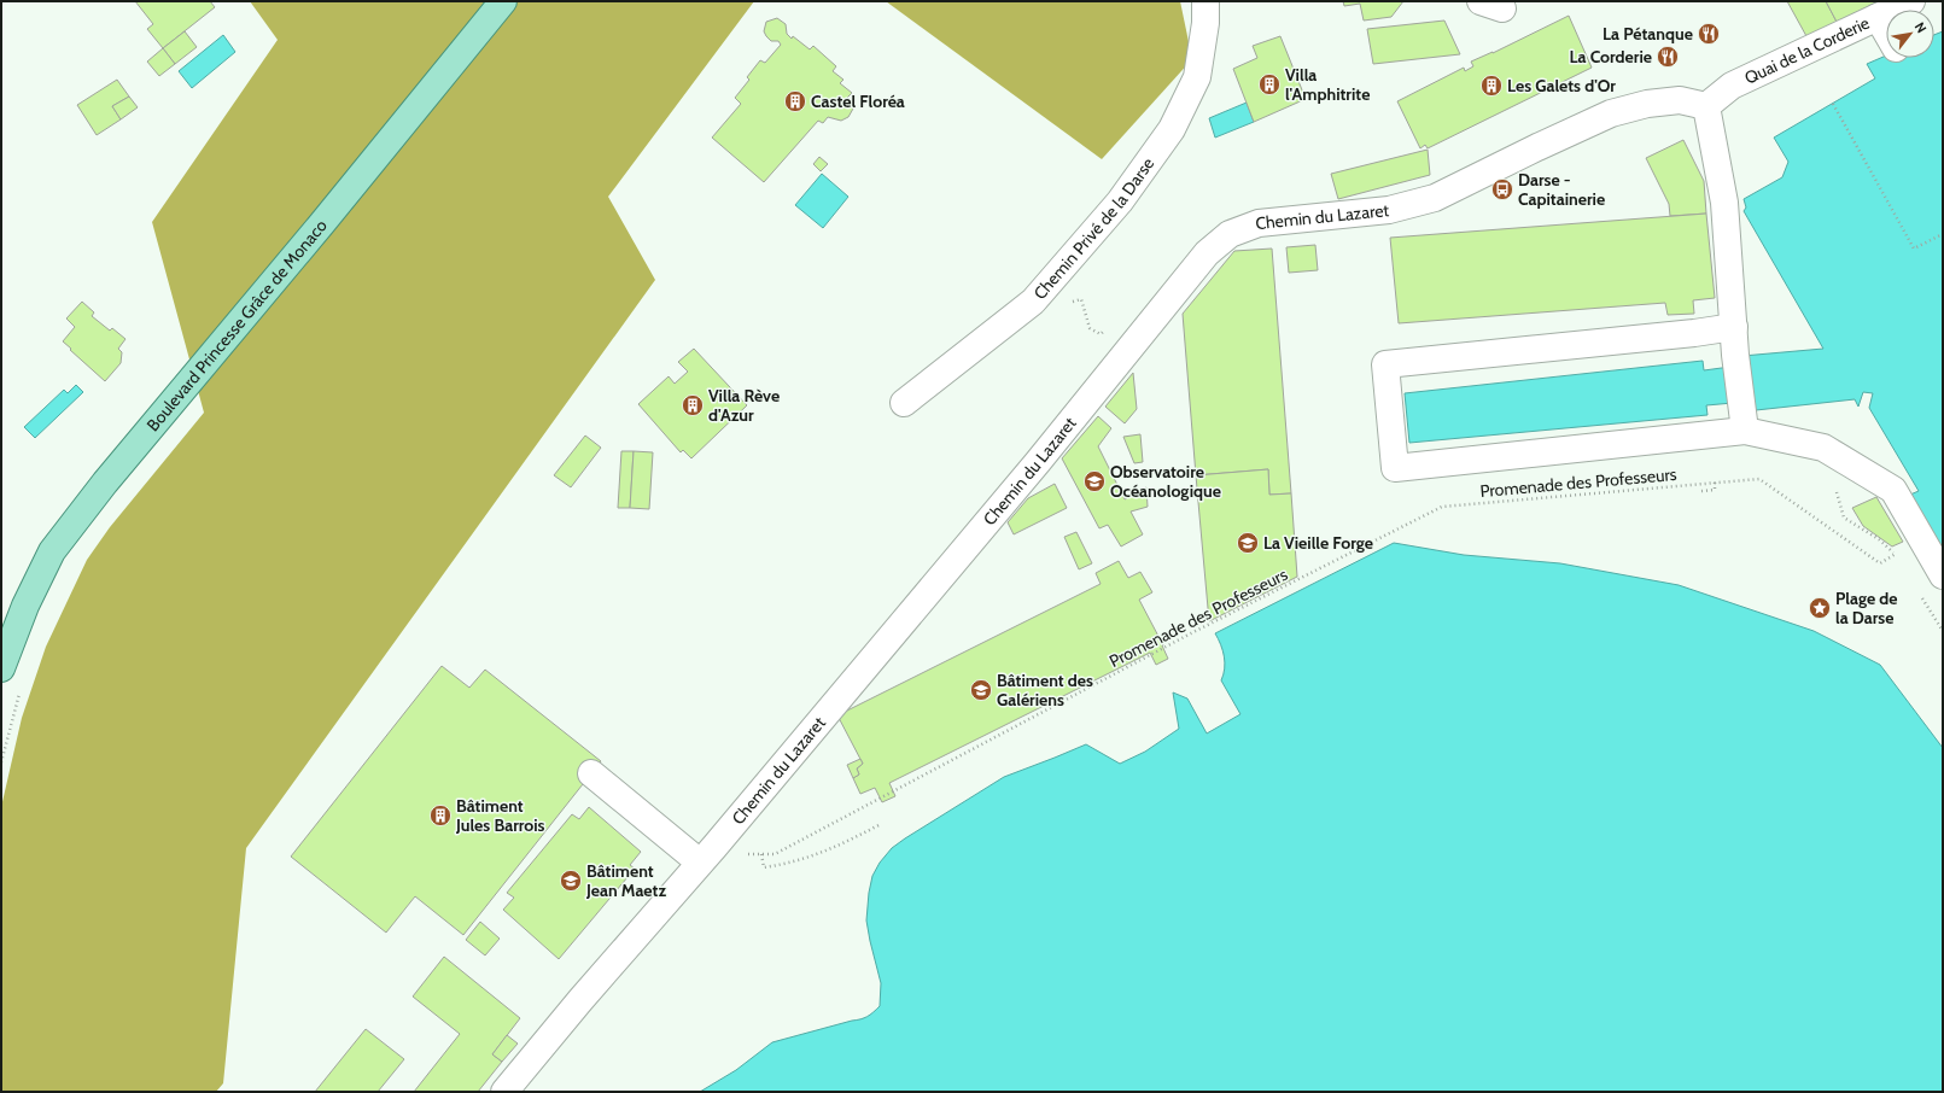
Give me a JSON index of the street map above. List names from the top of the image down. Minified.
{"streets":{"main road":["Boulevard Princesse Grâce de Monaco"],"street":["Quai de la Corderie","Chemin du Lazaret","Chemin Privé de la Darse"],"path":["Promenade des Professeurs"]},"crossings":[["Quai de la Corderie","Chemin du Lazaret"]],"places":{"restaurant":["La Pétanque","La Corderie"],"building":["Villa l'Amphitrite","Les Galets d'Or","Castel Floréa","Villa Rève d'Azur","Bâtiment Jules Barrois"],"bus stop":["Darse - Capitainerie"],"school or university":["Observatoire Océanologique","La Vieille Forge","Bâtiment des Galériens","Bâtiment Jean Maetz"],"place":["Plage de la Darse"]},"north":"top right"}
